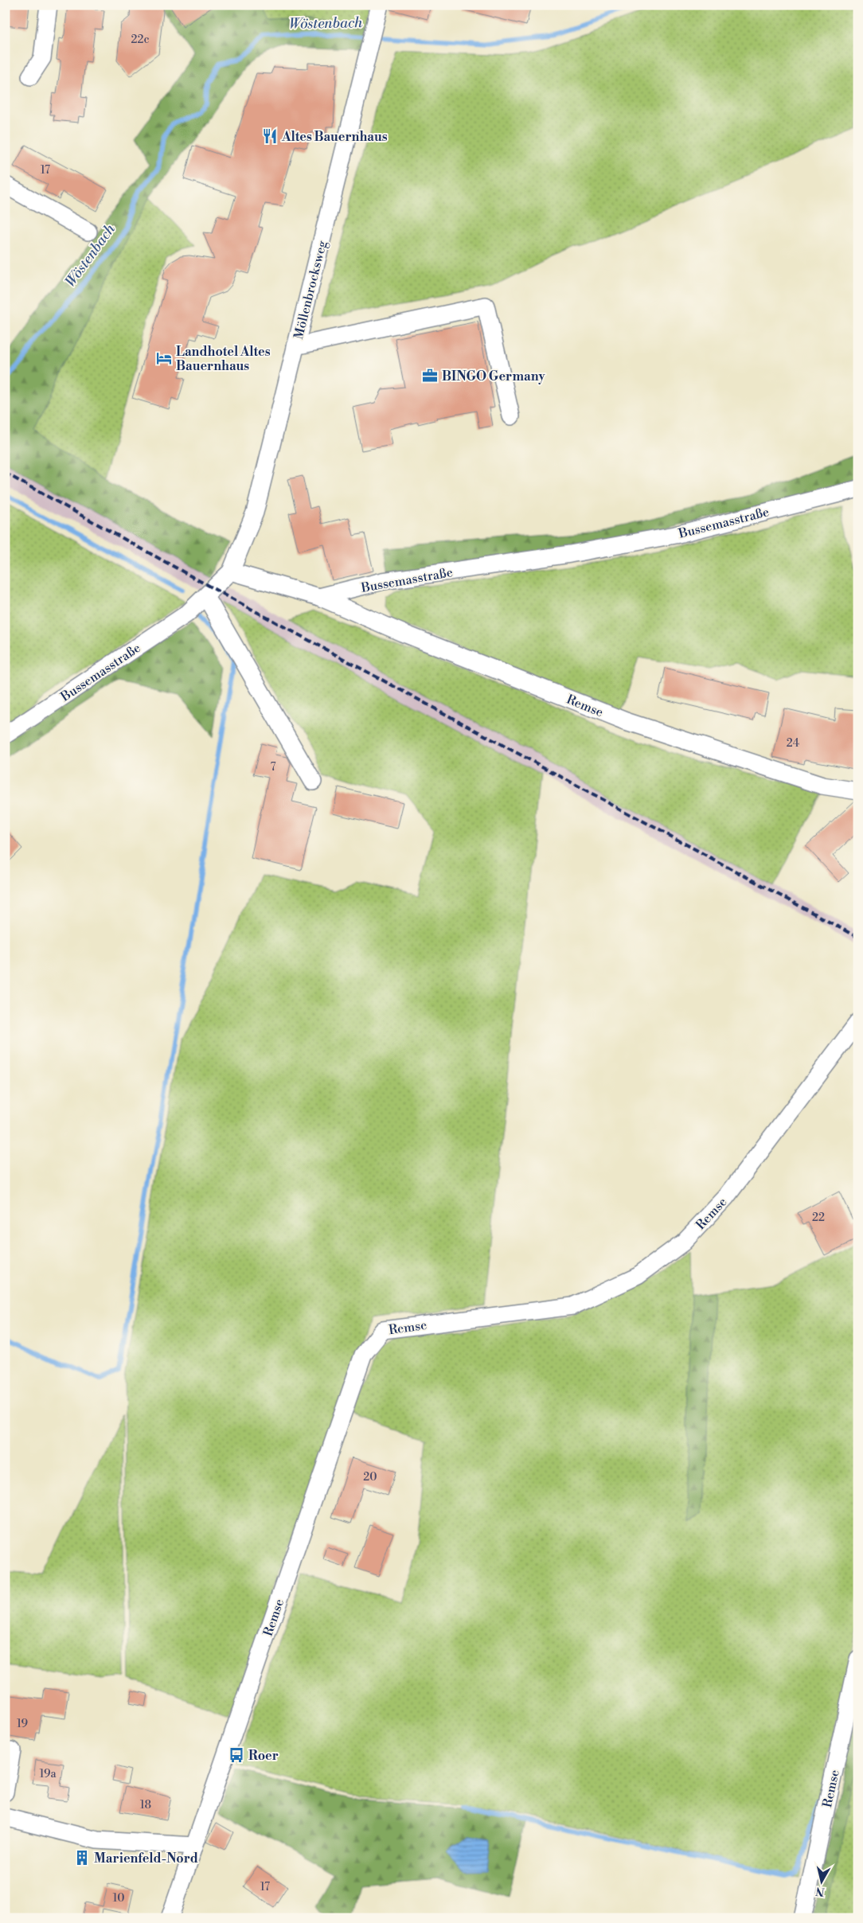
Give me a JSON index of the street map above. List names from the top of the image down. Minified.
{"streets":{"street":["Möllenbrocksweg","Bussemasstraße","Remse"]},"crossings":[["Möllenbrocksweg","Bussemasstraße"],["Bussemasstraße","Remse"]],"water":["Wöstenbach"],"places":{"restaurant":["Altes Bauernhaus"],"hotel":["Landhotel Altes Bauernhaus"],"office":["BINGO Germany"],"bus stop":["Roer"],"building":["Marienfeld-Nord"]},"house_numbers":["22c","17","24","7","22","20","19","19a","18","17","10"],"north":"bottom"}
